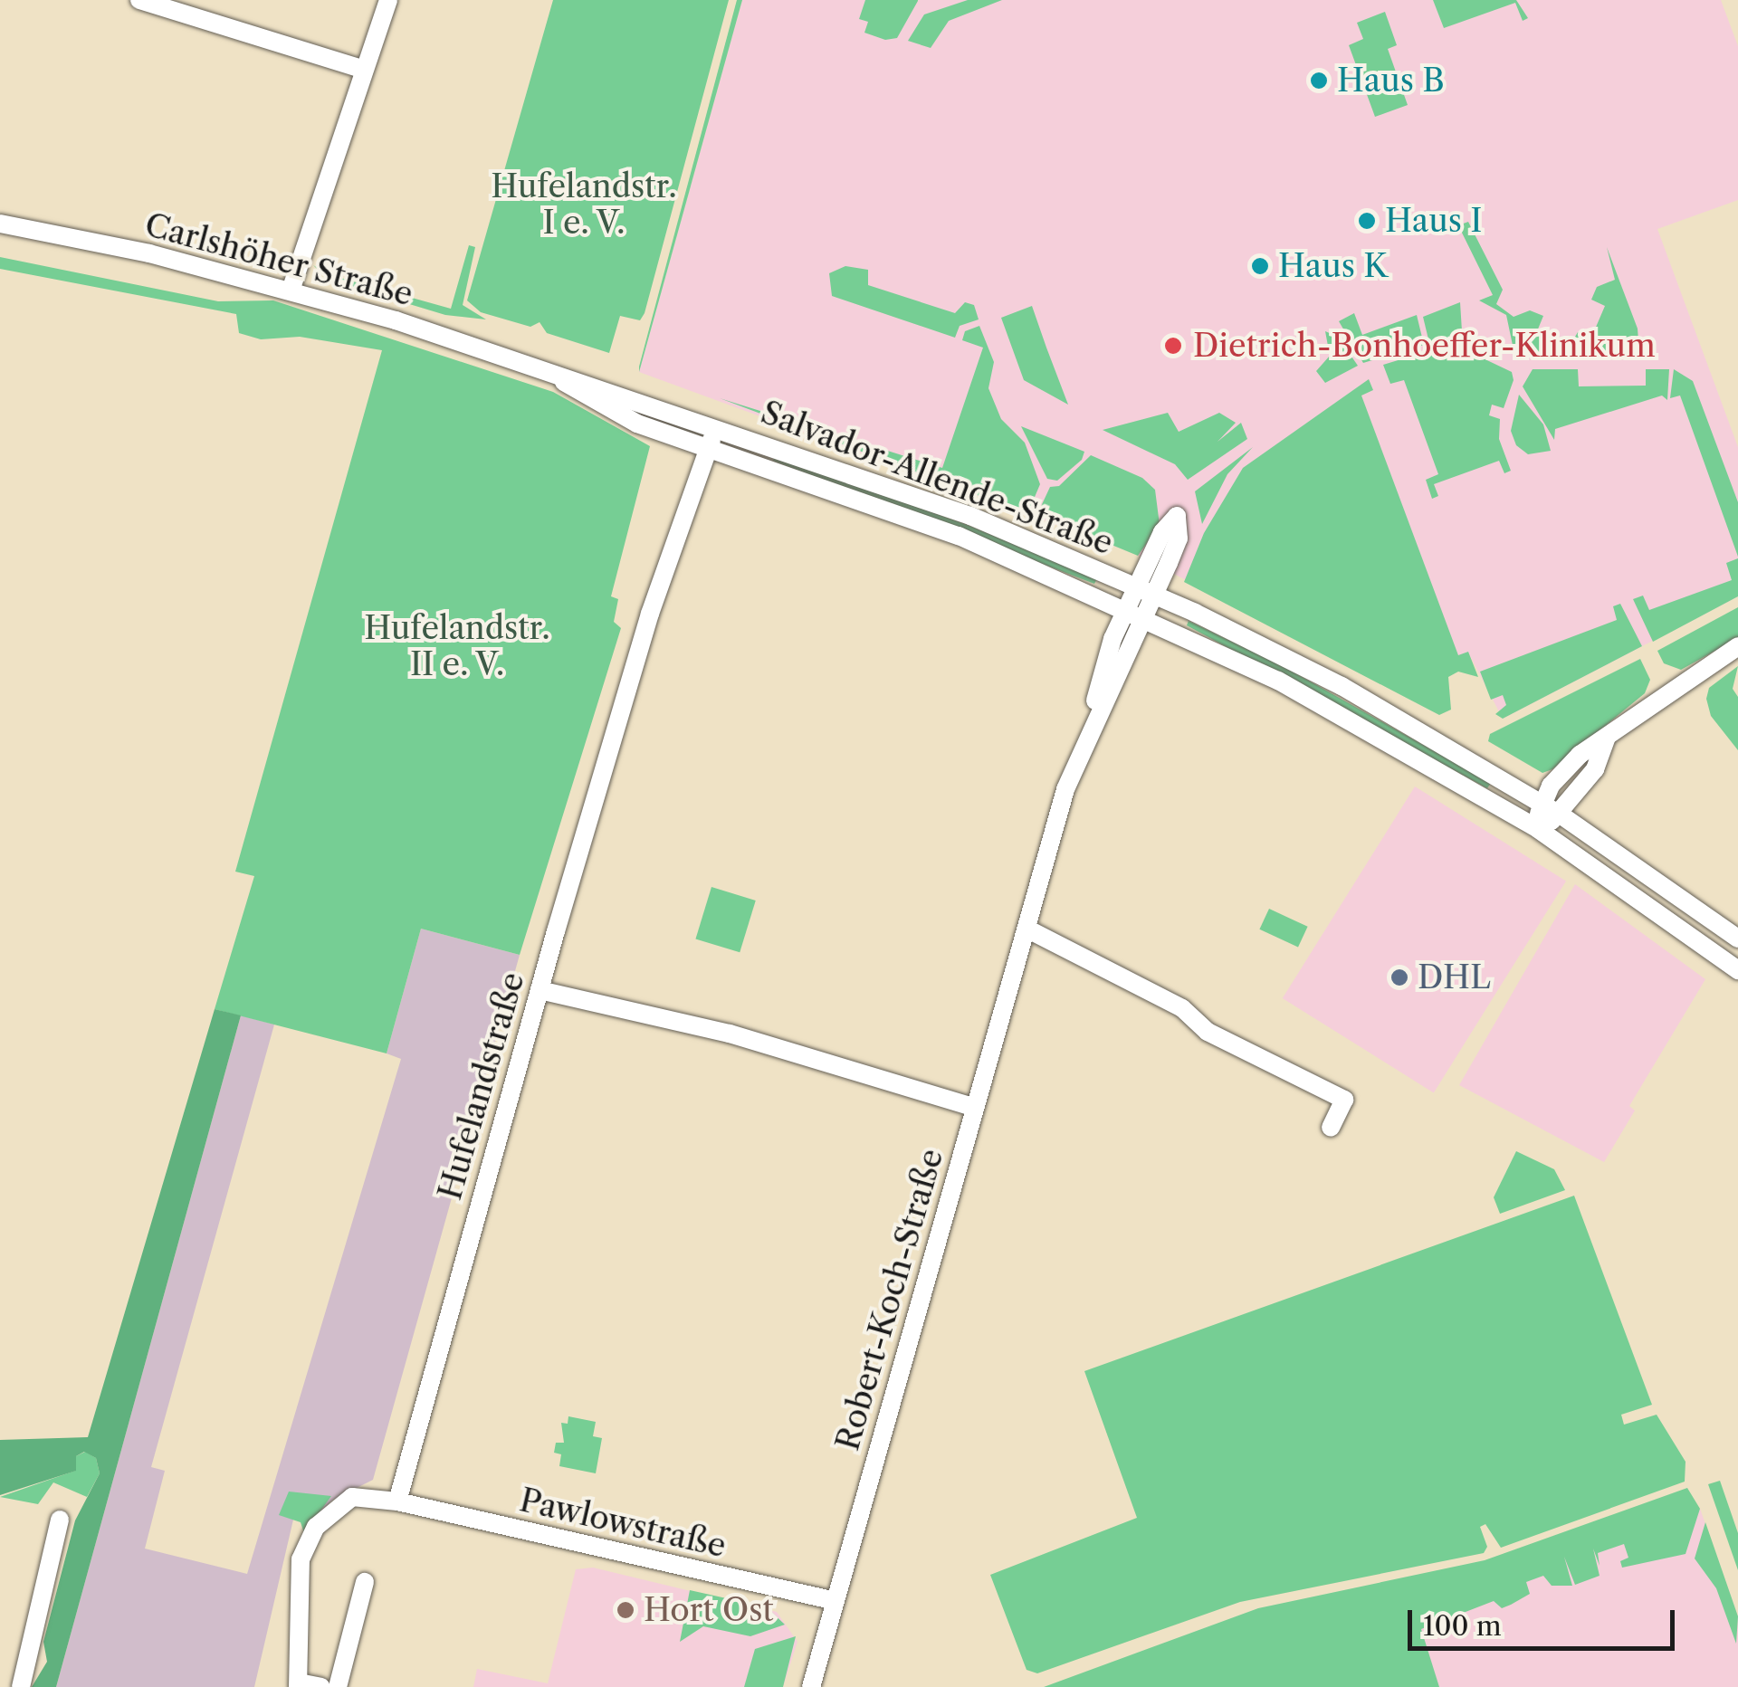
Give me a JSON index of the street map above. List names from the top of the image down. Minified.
{"streets":{"street":["Carlshöher Straße","Salvador-Allende-Straße","Hufelandstraße","Robert-Koch-Straße","Pawlowstraße"]},"crossings":[["Carlshöher Straße","Salvador-Allende-Straße"],["Salvador-Allende-Straße","Hufelandstraße"],["Salvador-Allende-Straße","Robert-Koch-Straße"],["Hufelandstraße","Pawlowstraße"],["Robert-Koch-Straße","Pawlowstraße"]],"parks":["Hufelandstr. I e. V.","Hufelandstr. II e. V."],"places":["Haus B","Haus I","Haus K","Dietrich-Bonhoeffer-Klinikum","DHL","Hort Ost"],"scale_bar":"100 m"}
